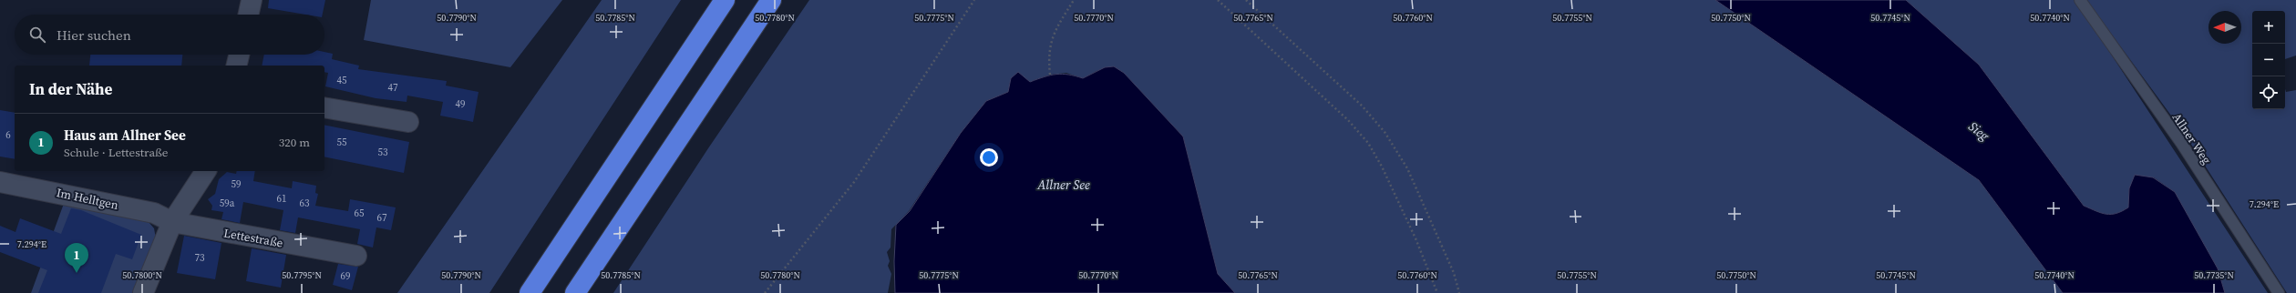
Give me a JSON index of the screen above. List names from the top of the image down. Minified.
{"streets":{"street":["Im Helltgen","Lettestraße"],"lane":["Allner Weg"]},"crossings":[["Im Helltgen","Lettestraße"]],"water":["Sieg","Allner See"],"house_numbers":["45","47","49","6","55","53","59","61","59a","63","65","67","73","69"],"north":"left","page":{"map_buttons":["+","−"],"search":"Hier suchen","heading":"In der Nähe","list":[{"mark":"1","name":"Haus am Allner See","note":"Schule · Lettestraße","value":"320 m"}],"pins":"1"},"coordinates":["50.7790°N","50.7785°N","50.7780°N","50.7775°N","50.7770°N","50.7765°N","50.7760°N","50.7755°N","50.7750°N","50.7745°N","50.7740°N","7.294°E","50.7800°N","50.7795°N","50.7735°N"]}
